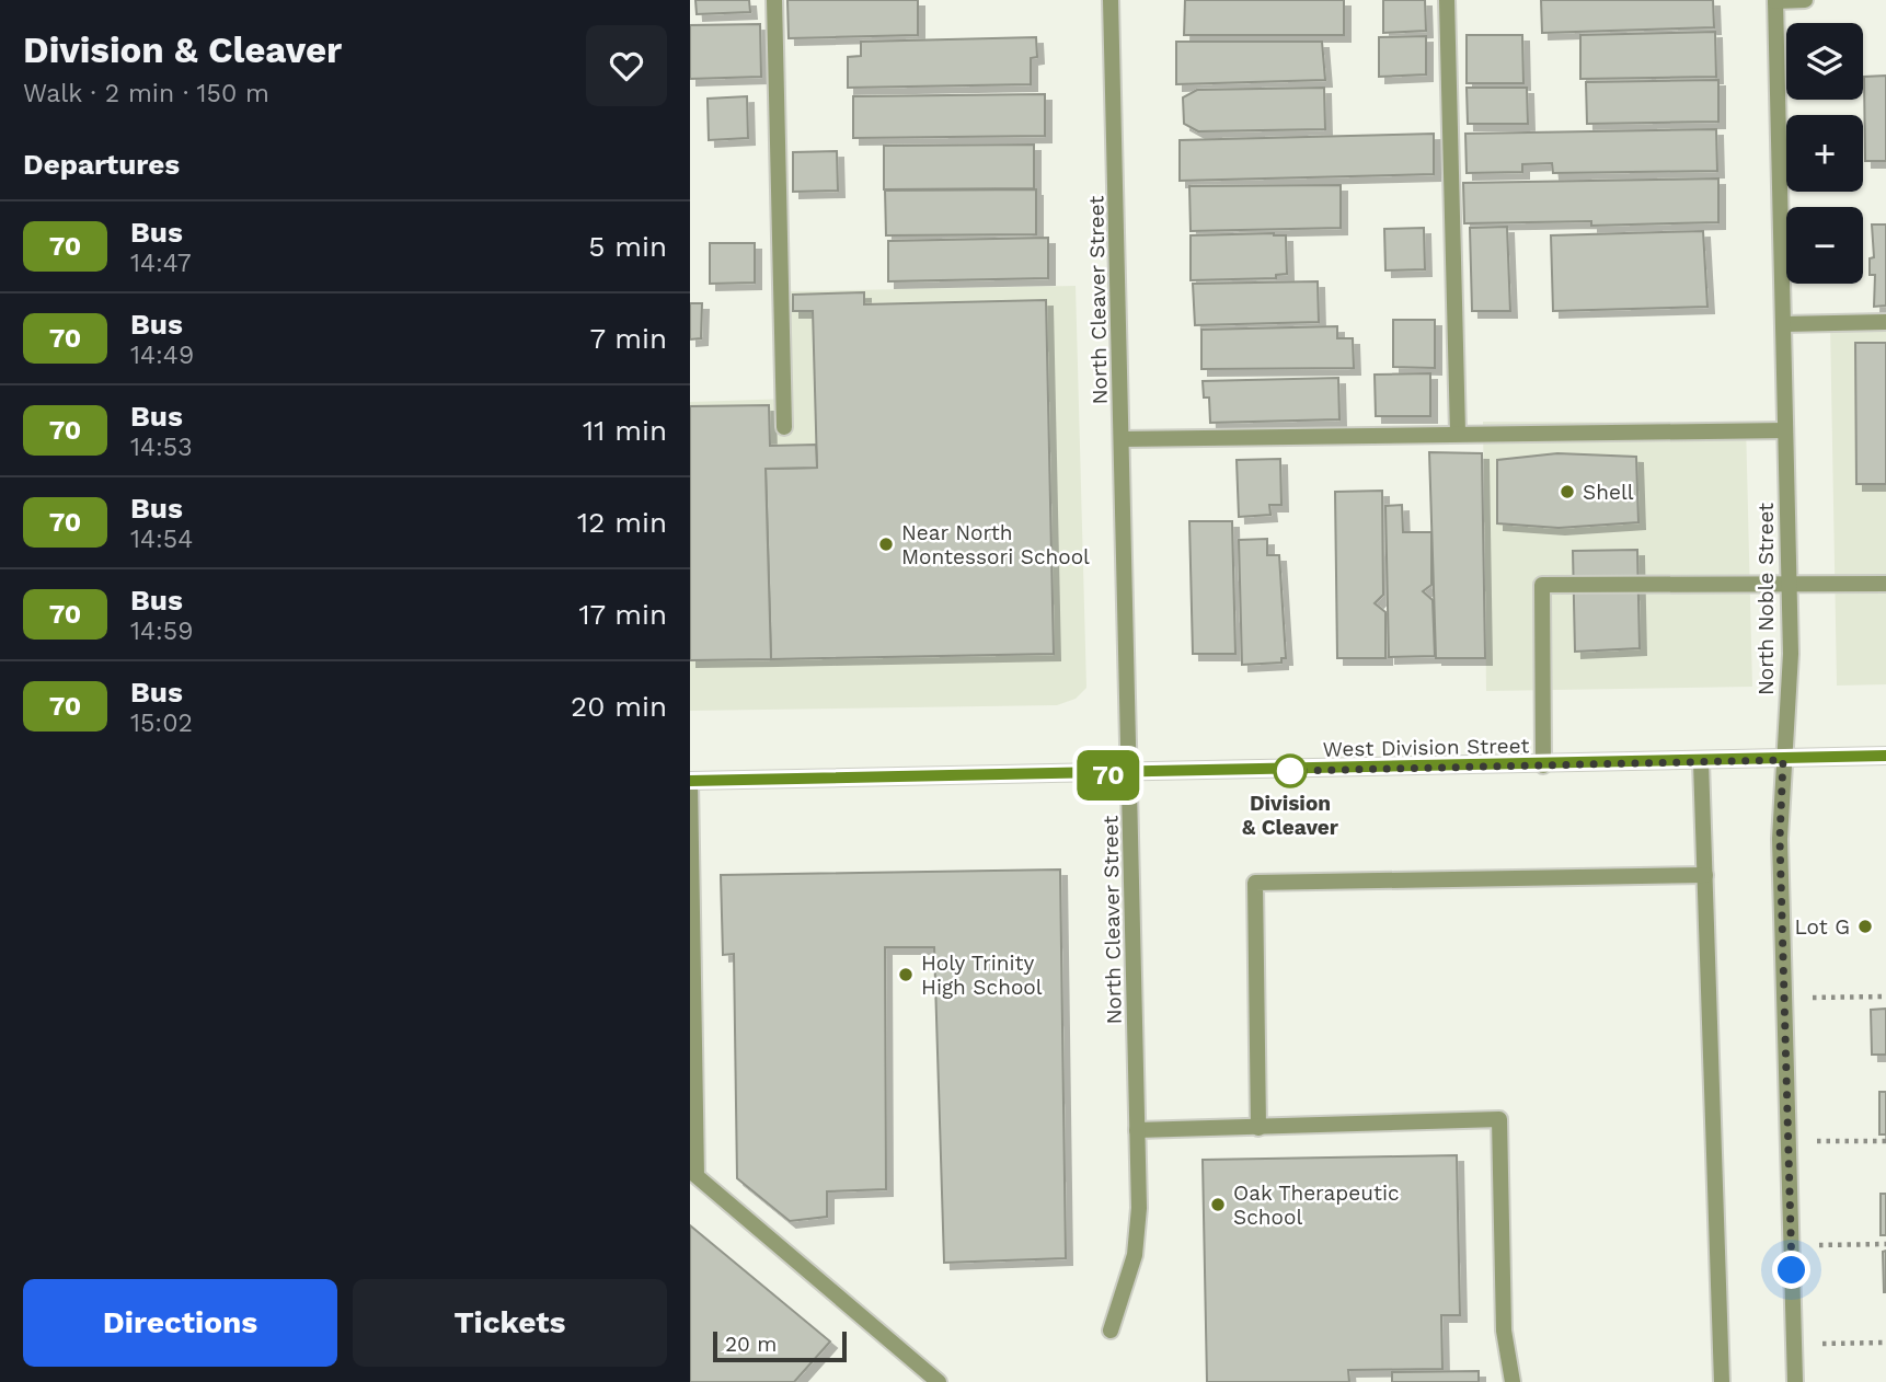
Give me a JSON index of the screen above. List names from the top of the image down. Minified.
{"streets":{"main road":["West Division Street"],"street":["North Cleaver Street","North Noble Street"]},"crossings":[["North Cleaver Street","West Division Street"],["North Noble Street","West Division Street"]],"places":["Shell","Near North Montessori School","Division & Cleaver","Lot G","Holy Trinity High School","Oak Therapeutic School"],"lines":["bus line 70"],"scale_bar":"20 m","page":{"heading":[["Division & Cleaver","Walk · 2 min · 150 m"],"Departures"],"on_map":"70","map_buttons":["+","−"],"list":[{"mark":"70","name":"Bus","note":"14:47","value":"5 min"},{"mark":"70","name":"Bus","note":"14:49","value":"7 min"},{"mark":"70","name":"Bus","note":"14:53","value":"11 min"},{"mark":"70","name":"Bus","note":"14:54","value":"12 min"},{"mark":"70","name":"Bus","note":"14:59","value":"17 min"},{"mark":"70","name":"Bus","note":"15:02","value":"20 min"}],"buttons":["Directions","Tickets"],"scale":"20 m"}}
